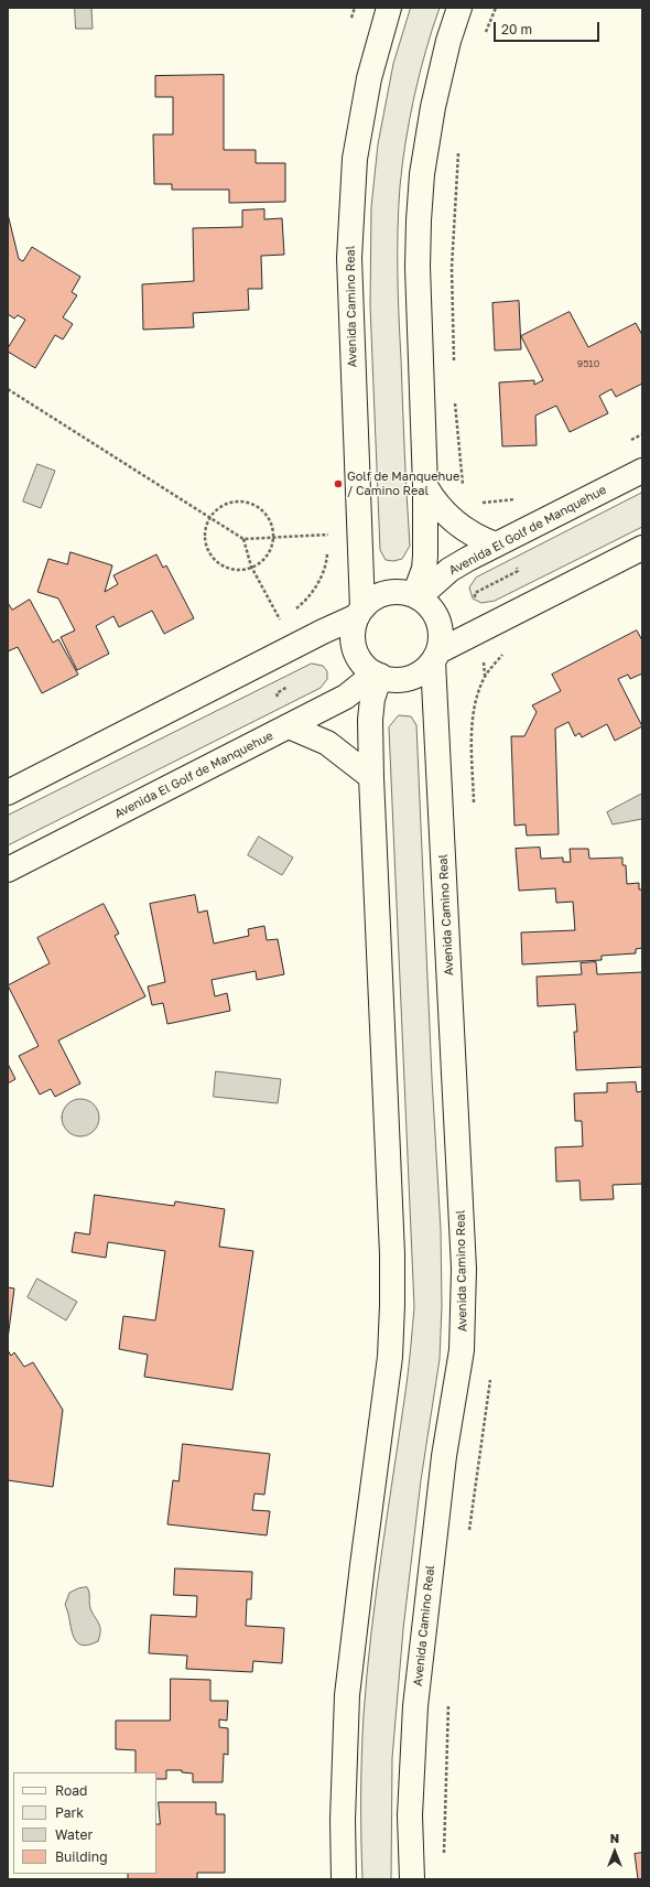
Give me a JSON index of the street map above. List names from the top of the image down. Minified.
{"streets":{"main road":["Avenida Camino Real","Avenida El Golf de Manquehue"]},"crossings":[["Avenida Camino Real","Avenida El Golf de Manquehue"]],"places":["Golf de Manquehue / Camino Real"],"house_numbers":["9510"],"legend":["Road","Park","Water","Building"],"scale_bar":"20 m","north":"top"}
